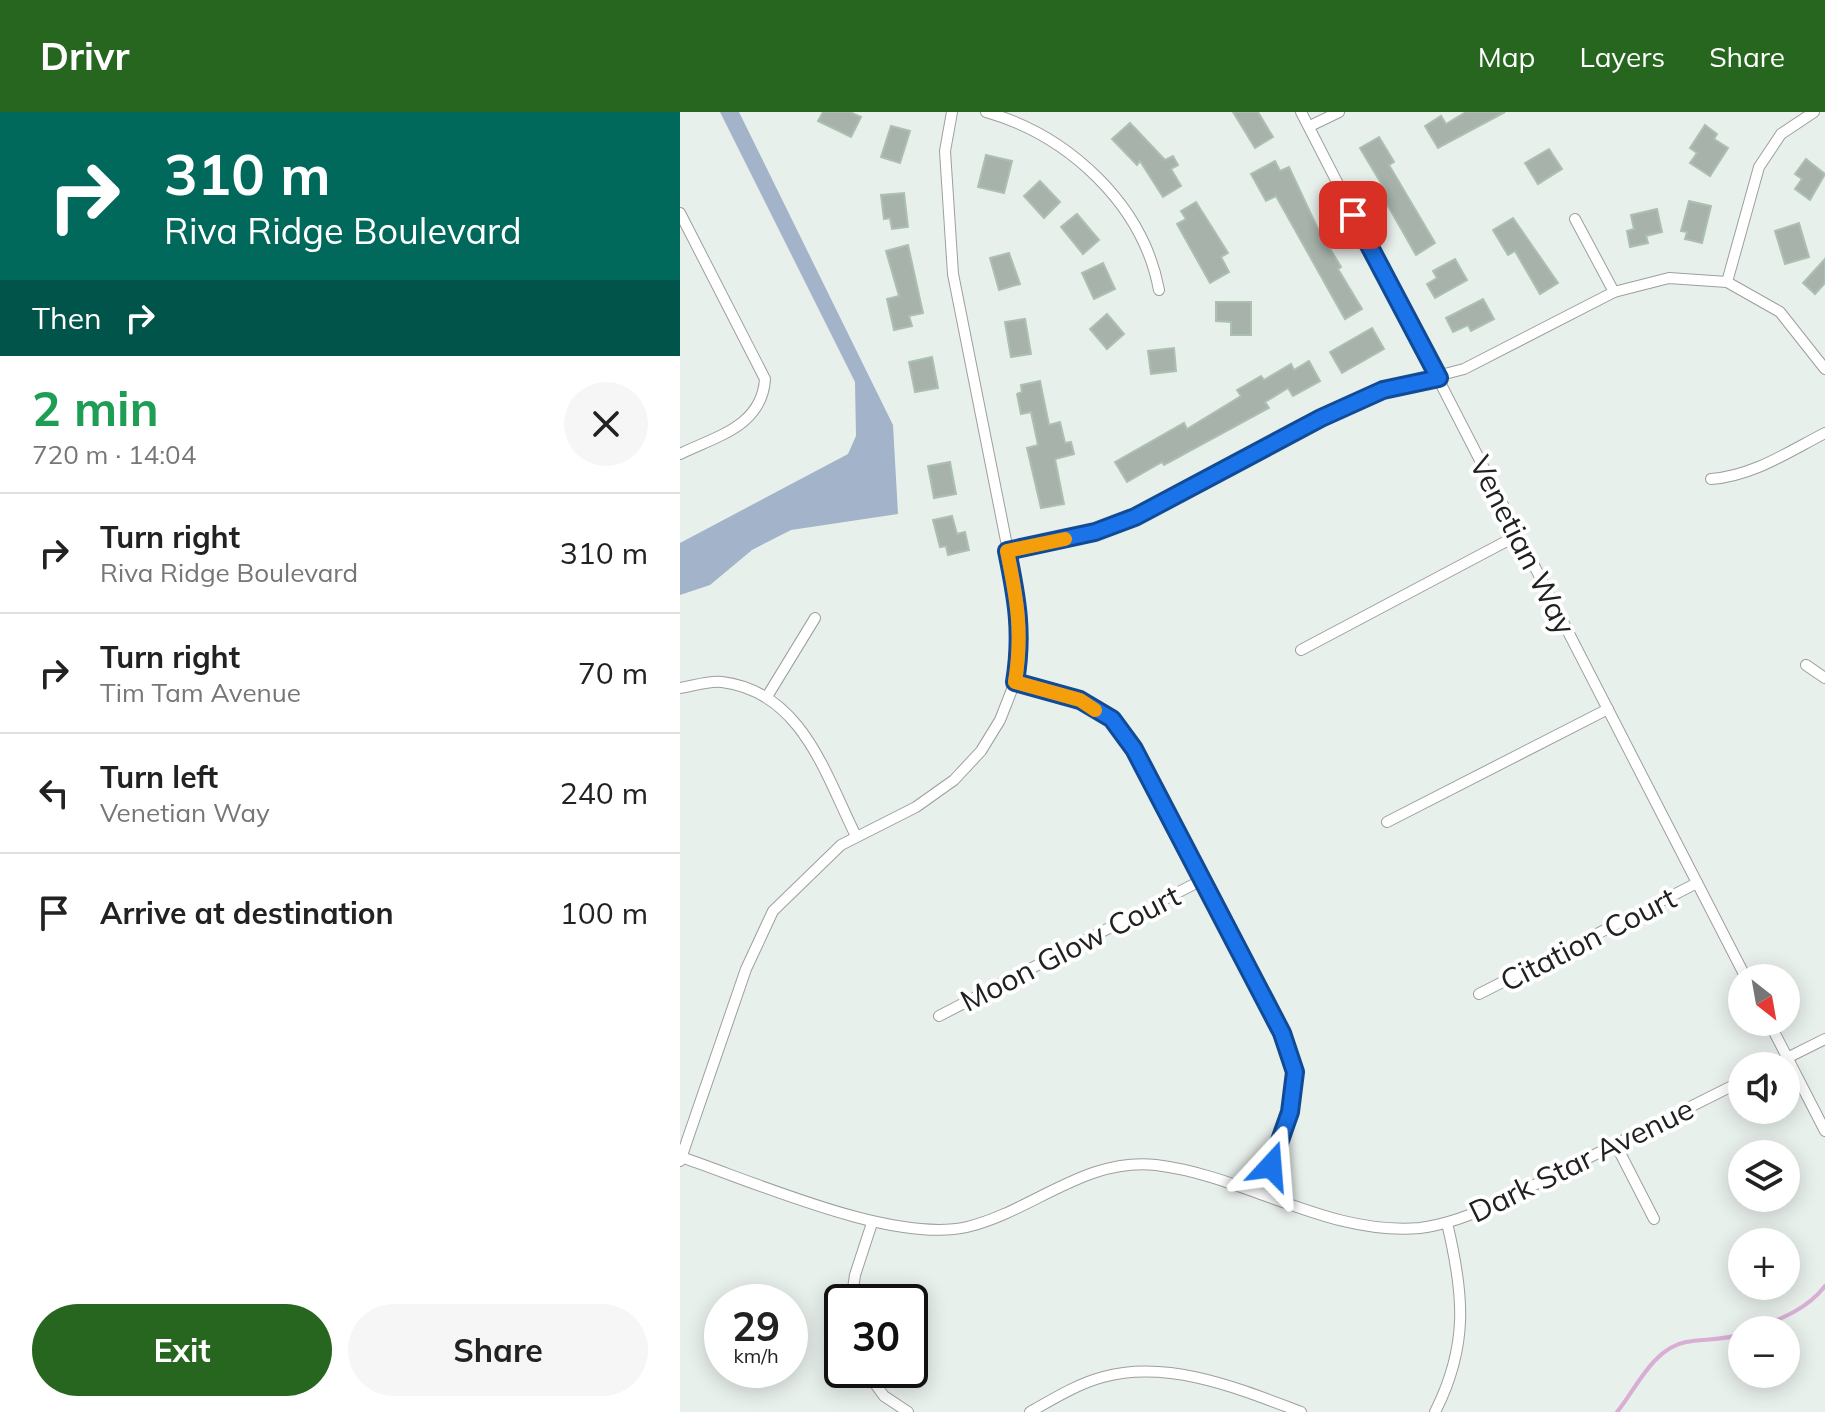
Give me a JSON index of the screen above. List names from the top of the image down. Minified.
{"streets":{"street":["Venetian Way","Citation Court","Moon Glow Court","Dark Star Avenue"]},"crossings":[["Venetian Way","Citation Court"]],"north":"bottom right","page":{"header":"Drivr","nav":["Map","Layers","Share"],"turn":["310 m","Riva Ridge Boulevard"],"then":"Then","heading":["2 min","720 m · 14:04"],"list":[{"name":"Turn right","note":"Riva Ridge Boulevard","value":"310 m"},{"name":"Turn right","note":"Tim Tam Avenue","value":"70 m"},{"name":"Turn left","note":"Venetian Way","value":"240 m"},{"name":"Arrive at destination","value":"100 m"}],"map_buttons":["+","−"],"speed":"29 km/h","limit":"30","buttons":["Exit","Share"]}}
